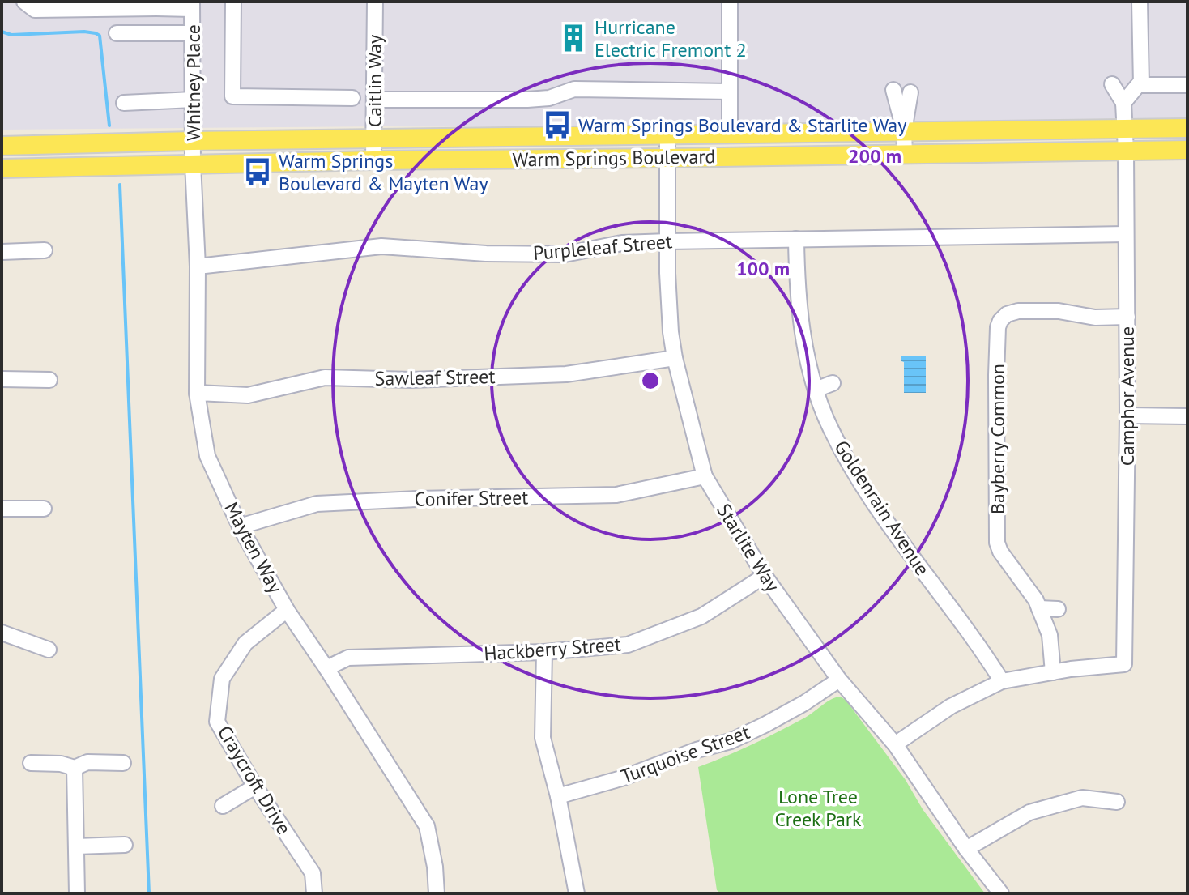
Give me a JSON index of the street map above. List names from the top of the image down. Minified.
{"streets":{"main road":["Warm Springs Boulevard"],"street":["Caitlin Way","Whitney Place","Purpleleaf Street","Sawleaf Street","Camphor Avenue","Bayberry Common","Conifer Street","Goldenrain Avenue","Mayten Way","Starlite Way","Hackberry Street","Turquoise Street","Craycroft Drive"]},"crossings":[["Caitlin Way","Warm Springs Boulevard"],["Whitney Place","Warm Springs Boulevard"],["Whitney Place","Mayten Way"],["Warm Springs Boulevard","Camphor Avenue"],["Warm Springs Boulevard","Mayten Way"],["Warm Springs Boulevard","Starlite Way"],["Purpleleaf Street","Camphor Avenue"],["Purpleleaf Street","Goldenrain Avenue"],["Purpleleaf Street","Mayten Way"],["Purpleleaf Street","Starlite Way"],["Sawleaf Street","Mayten Way"],["Sawleaf Street","Starlite Way"],["Camphor Avenue","Bayberry Common"],["Conifer Street","Mayten Way"],["Conifer Street","Starlite Way"],["Mayten Way","Hackberry Street"],["Mayten Way","Craycroft Drive"],["Starlite Way","Hackberry Street"],["Starlite Way","Turquoise Street"]],"parks":["Lone Tree Creek Park"],"places":{"building":["Hurricane Electric Fremont 2"],"bus stop":["Warm Springs Boulevard & Starlite Way","Warm Springs Boulevard & Mayten Way"]},"rings":["200 m","100 m"]}
